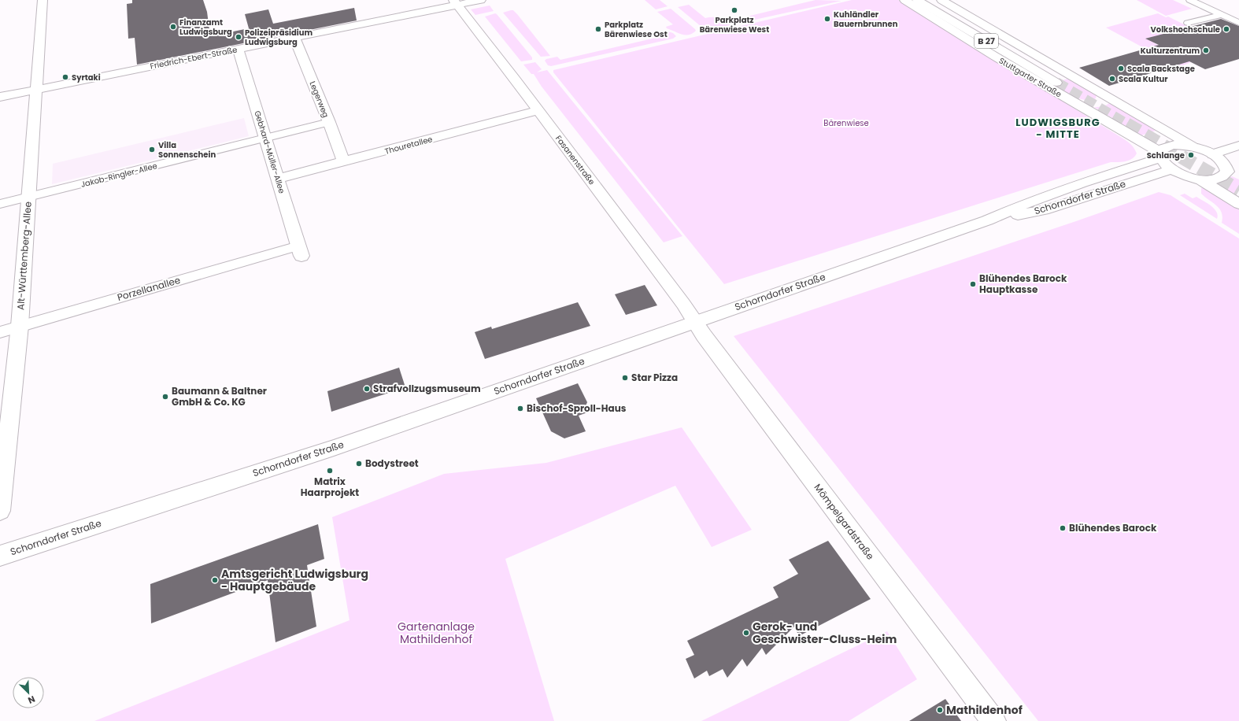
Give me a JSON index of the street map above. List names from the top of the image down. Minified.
{"streets":{"street":["B 27","Friedrich-Ebert-Straße","Stuttgarter Straße","Legerweg","Thouretallee","Gebhard-Müller-Allee","Fasanenstraße","Jakob-Ringler-Allee","Schorndorfer Straße","Alt-Württemberg-Allee","Porzellanallee","Mömpelgardstraße"]},"crossings":[["Friedrich-Ebert-Straße","Legerweg"],["Friedrich-Ebert-Straße","Gebhard-Müller-Allee"],["Friedrich-Ebert-Straße","Fasanenstraße"],["Friedrich-Ebert-Straße","Alt-Württemberg-Allee"],["Stuttgarter Straße","Schorndorfer Straße"],["Legerweg","Thouretallee"],["Legerweg","Jakob-Ringler-Allee"],["Thouretallee","Gebhard-Müller-Allee"],["Thouretallee","Fasanenstraße"],["Gebhard-Müller-Allee","Jakob-Ringler-Allee"],["Gebhard-Müller-Allee","Porzellanallee"],["Fasanenstraße","Schorndorfer Straße"],["Fasanenstraße","Mömpelgardstraße"],["Jakob-Ringler-Allee","Alt-Württemberg-Allee"],["Schorndorfer Straße","Mömpelgardstraße"],["Alt-Württemberg-Allee","Porzellanallee"]],"districts":["LUDWIGSBURG - MITTE"],"parks":["Bärenwiese","Gartenanlage Mathildenhof"],"places":["Parkplatz Bärenwiese West","Kuhländler Bauernbrunnen","Finanzamt Ludwigsburg","Parkplatz Bärenwiese Ost","Volkshochschule","Polizeipräsidium Ludwigsburg","Kulturzentrum","Scala Backstage","Syrtaki","Scala Kultur","Villa Sonnenschein","Schlange","Blühendes Barock Hauptkasse","Star Pizza","Strafvollzugsmuseum","Baumann & Baltner GmbH & Co. KG","Bischof-Sproll-Haus","Bodystreet","Matrix Haarprojekt","Blühendes Barock","Amtsgericht Ludwigsburg - Hauptgebäude","Gerok- und Geschwister-Cluss-Heim","Mathildenhof"],"north":"bottom right"}
